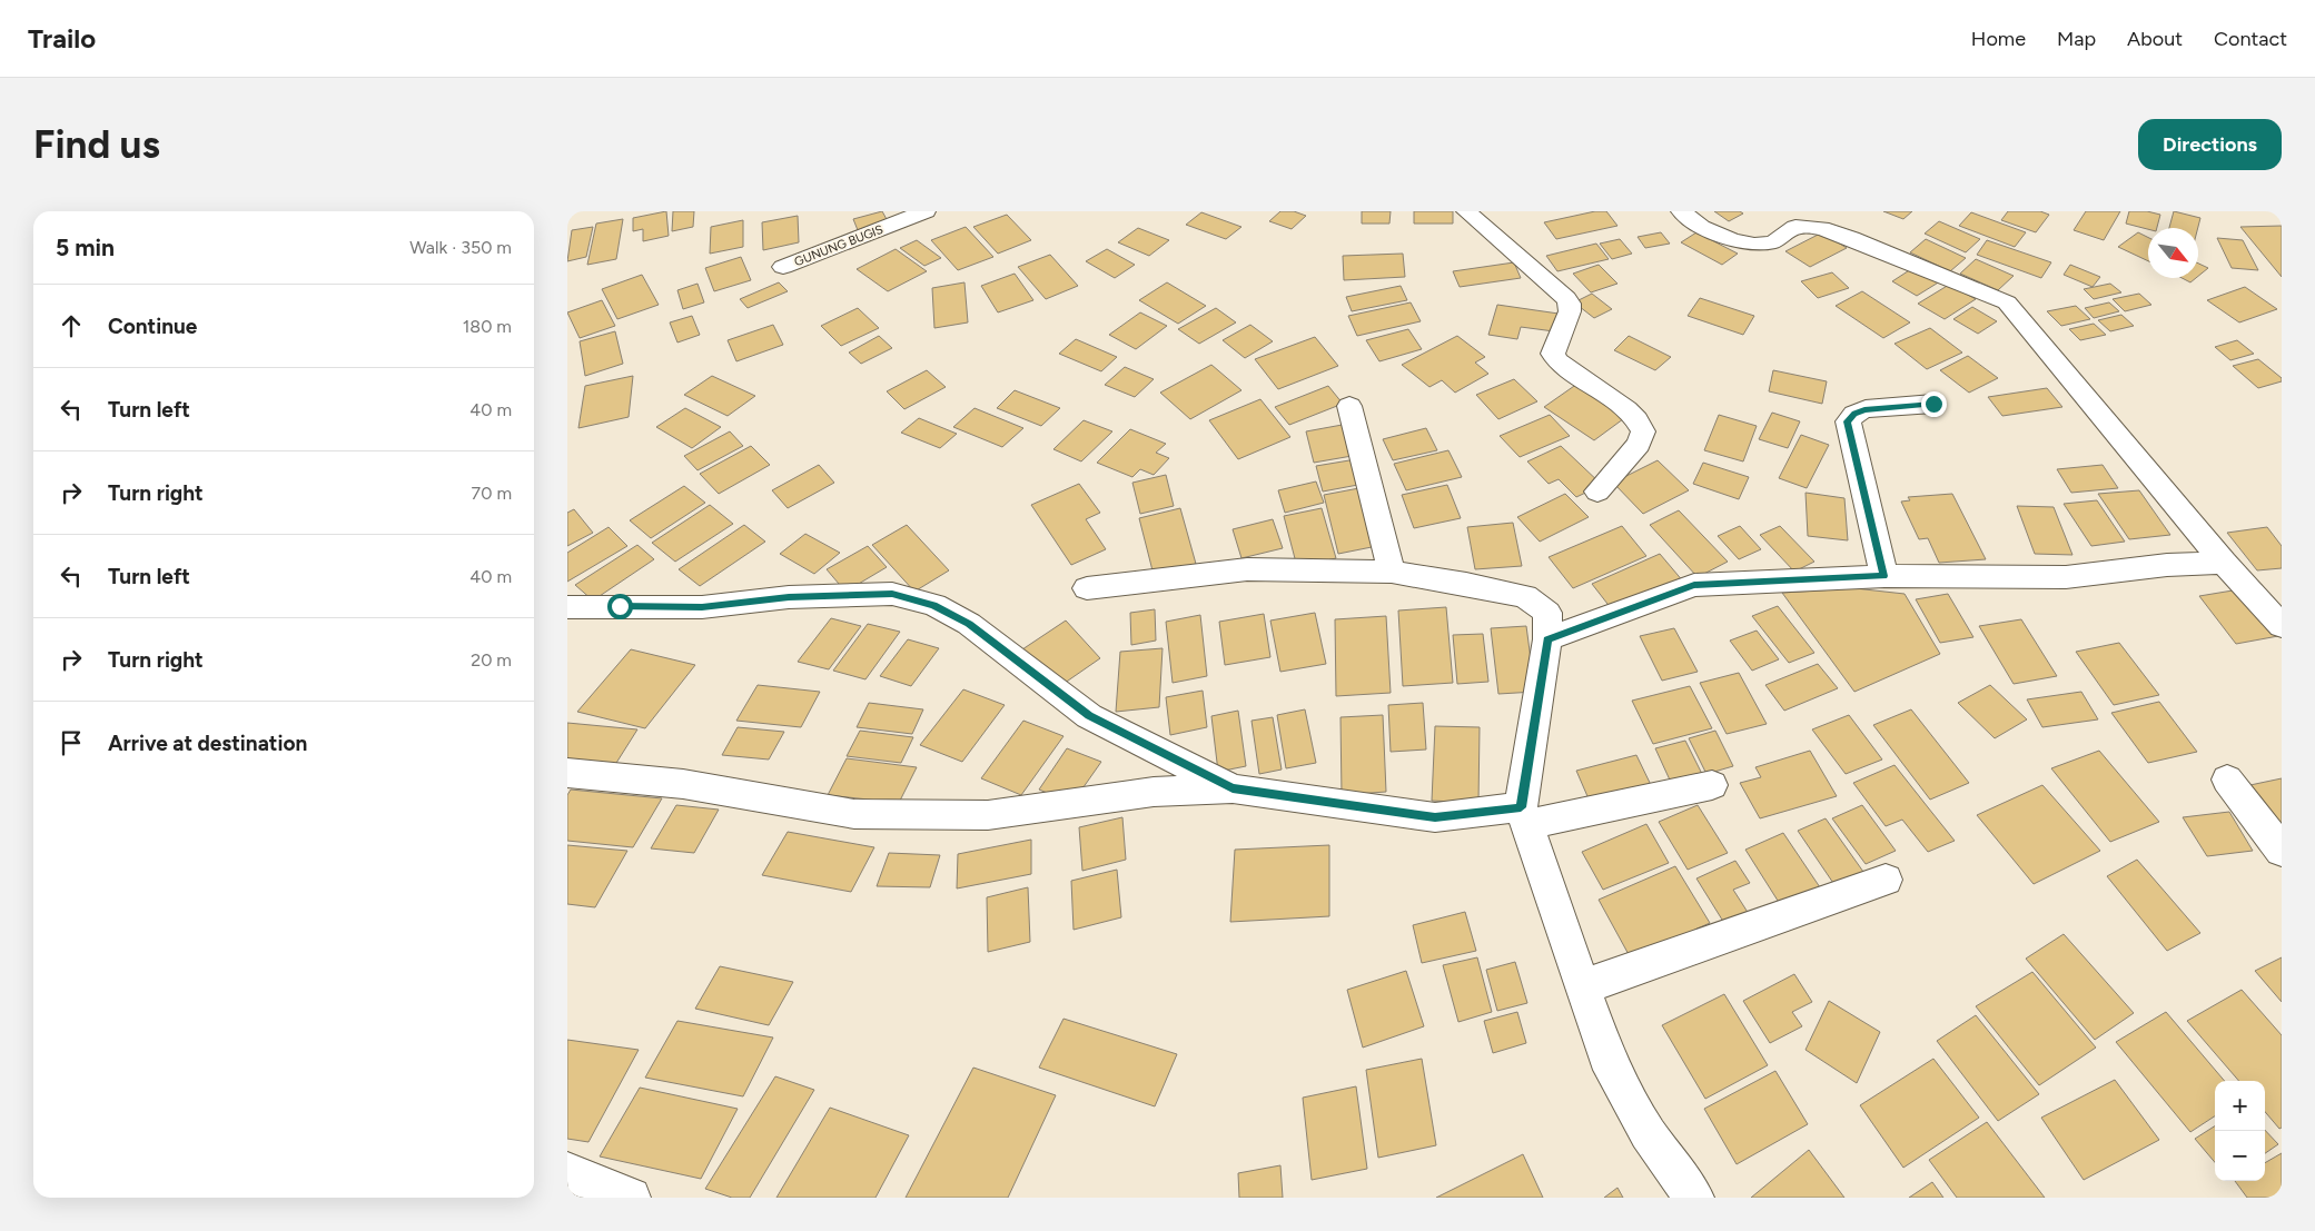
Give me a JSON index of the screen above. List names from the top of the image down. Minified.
{"streets":{"street":["GUNUNG BUGIS"]},"north":"bottom right","page":{"header":"Trailo","nav":["Home","Map","About","Contact"],"buttons":"Directions","title":"Find us","heading":["5 min","Walk · 350 m"],"list":[["Continue","180 m"],["Turn left","40 m"],["Turn right","70 m"],["Turn left","40 m"],["Turn right","20 m"],"Arrive at destination"],"map_buttons":["+","−"]}}
